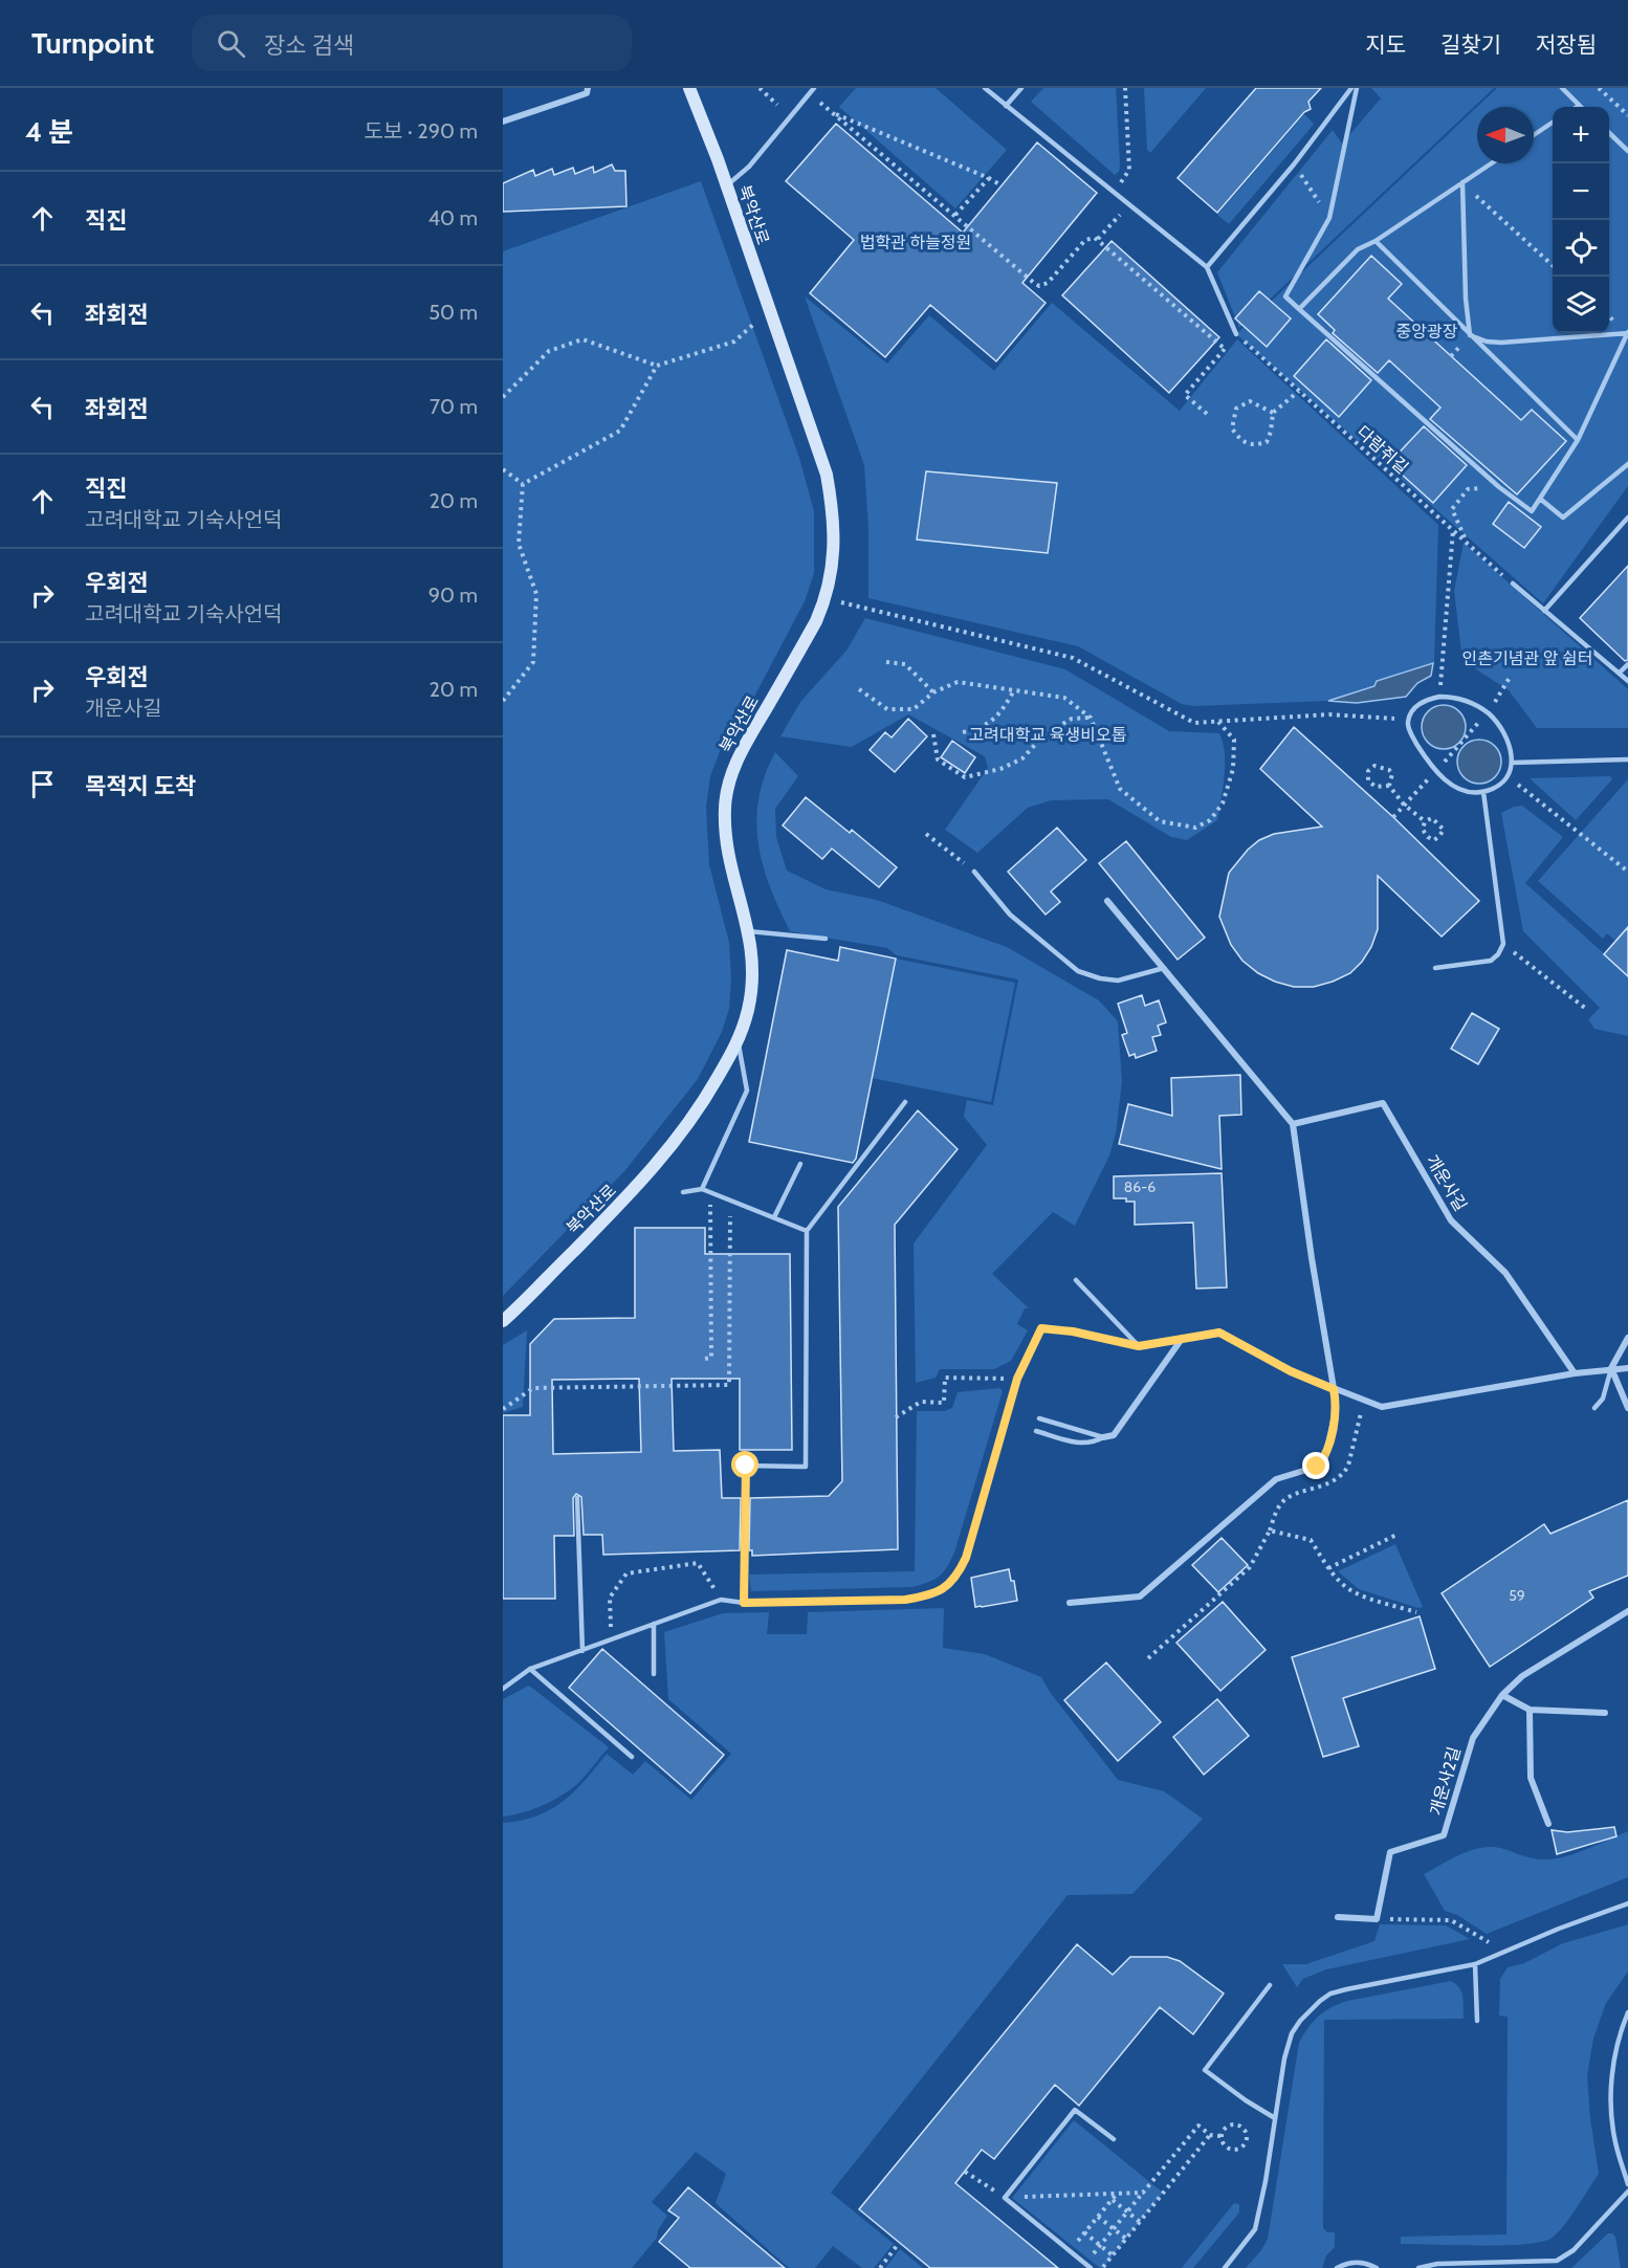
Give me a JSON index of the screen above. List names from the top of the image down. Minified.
{"streets":{"street":["북악산로","개운사길","개운사2길"],"path":["다람쥐길"]},"parks":["법학관 하늘정원","중앙광장","인촌기념관 앞 쉼터","고려대학교 육생비오톱"],"house_numbers":["86-6","59"],"north":"left","page":{"header":"Turnpoint","search":"장소 검색","nav":["지도","길찾기","저장됨"],"heading":["4 분","도보 · 290 m"],"map_buttons":["+","−"],"list":[["직진","40 m"],["좌회전","50 m"],["좌회전","70 m"],["직진","고려대학교 기숙사언덕","20 m"],["우회전","고려대학교 기숙사언덕","90 m"],["우회전","개운사길","20 m"],"목적지 도착"]}}
